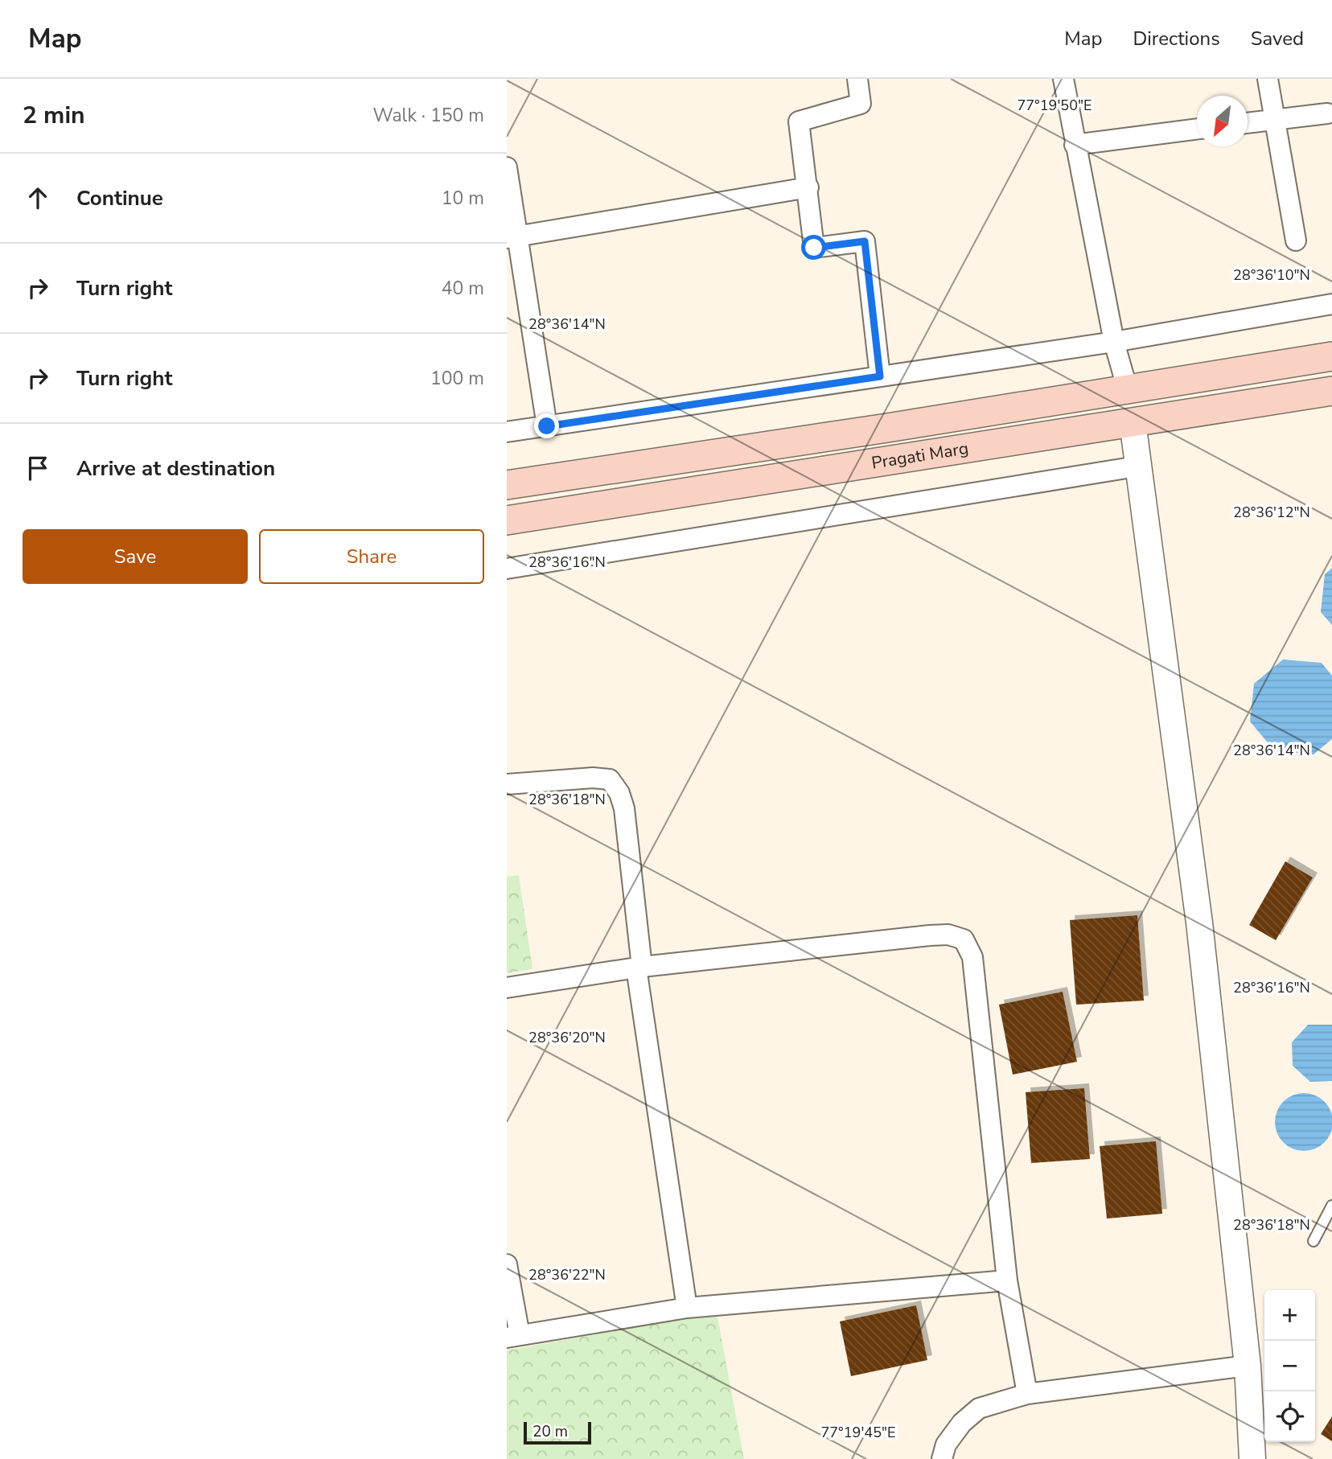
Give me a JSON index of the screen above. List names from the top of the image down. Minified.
{"streets":{"main road":["Pragati Marg"]},"scale_bar":"20 m","north":"bottom left","page":{"header":"Map","nav":["Map","Directions","Saved"],"heading":["2 min","Walk · 150 m"],"list":[["Continue","10 m"],["Turn right","40 m"],["Turn right","100 m"],"Arrive at destination"],"buttons":["Save","Share"],"map_buttons":["+","−"],"scale":"20 m"},"coordinates":["77°19'50\"E","28°36'10\"N","28°36'14\"N","28°36'12\"N","28°36'16\"N","28°36'18\"N","28°36'20\"N","28°36'22\"N","77°19'45\"E"]}
